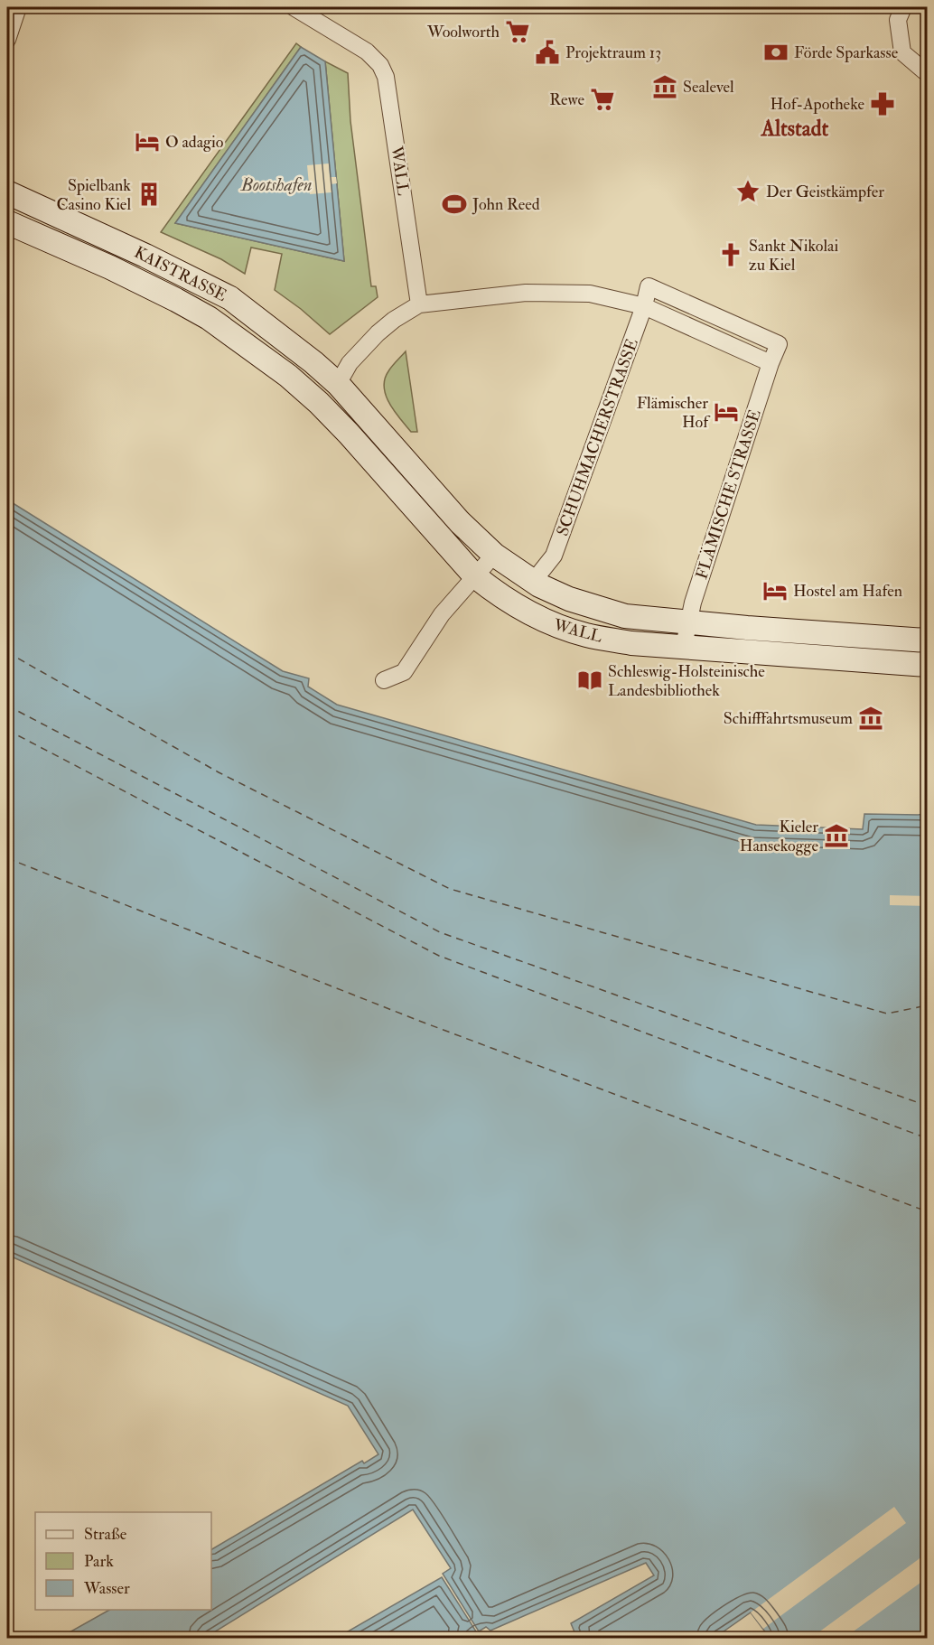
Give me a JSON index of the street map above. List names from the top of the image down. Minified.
{"streets":{"main road":["WALL","KAISTRASSE"],"street":["SCHUHMACHERSTRASSE","FLÄMISCHE STRASSE"]},"crossings":[["WALL","KAISTRASSE"],["WALL","SCHUHMACHERSTRASSE"],["WALL","FLÄMISCHE STRASSE"],["SCHUHMACHERSTRASSE","FLÄMISCHE STRASSE"]],"districts":["Altstadt"],"water":["Bootshafen"],"places":{"supermarket":["Woolworth","Rewe"],"public building":["Projektraum 13"],"bank":["Förde Sparkasse"],"museum":["Sealevel","Schifffahrtsmuseum","Kieler Hansekogge"],"pharmacy":["Hof-Apotheke"],"hotel":["O adagio","Flämischer Hof","Hostel am Hafen"],"place":["Der Geistkämpfer"],"building":["Spielbank Casino Kiel"],"sports":["John Reed"],"church":["Sankt Nikolai zu Kiel"],"library":["Schleswig-Holsteinische Landesbibliothek"]},"legend":["Straße","Park","Wasser"]}
